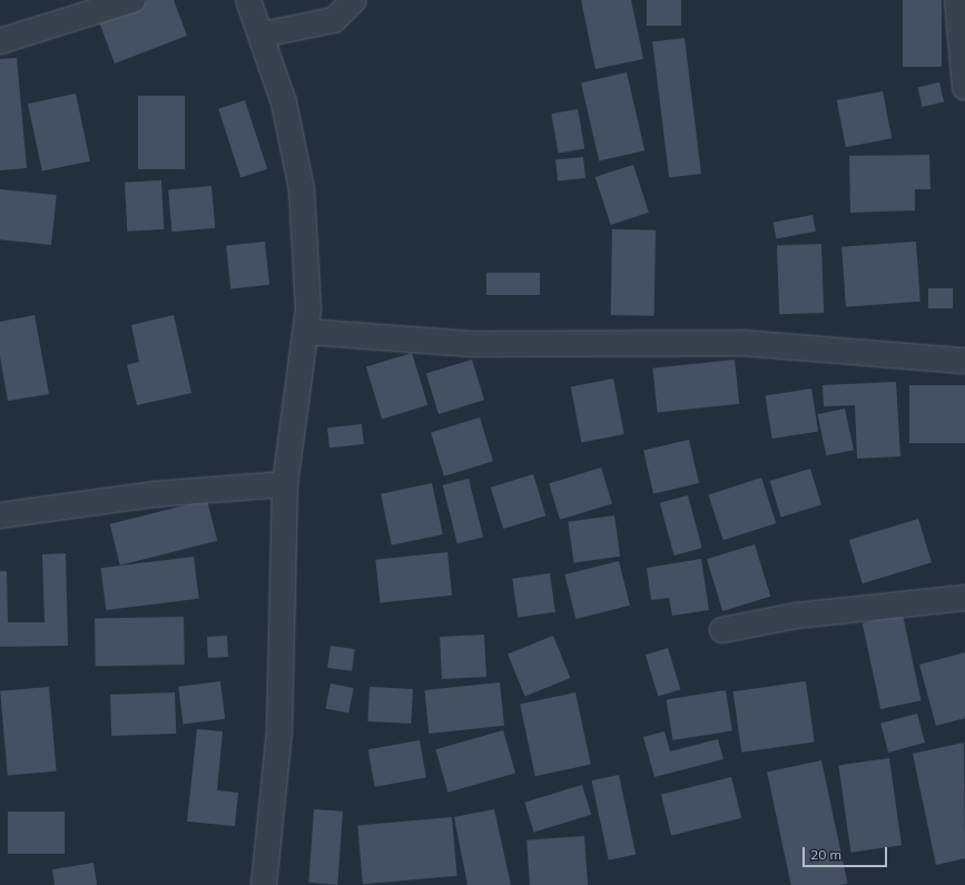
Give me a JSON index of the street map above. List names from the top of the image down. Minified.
{"scale_bar":"20 m"}
